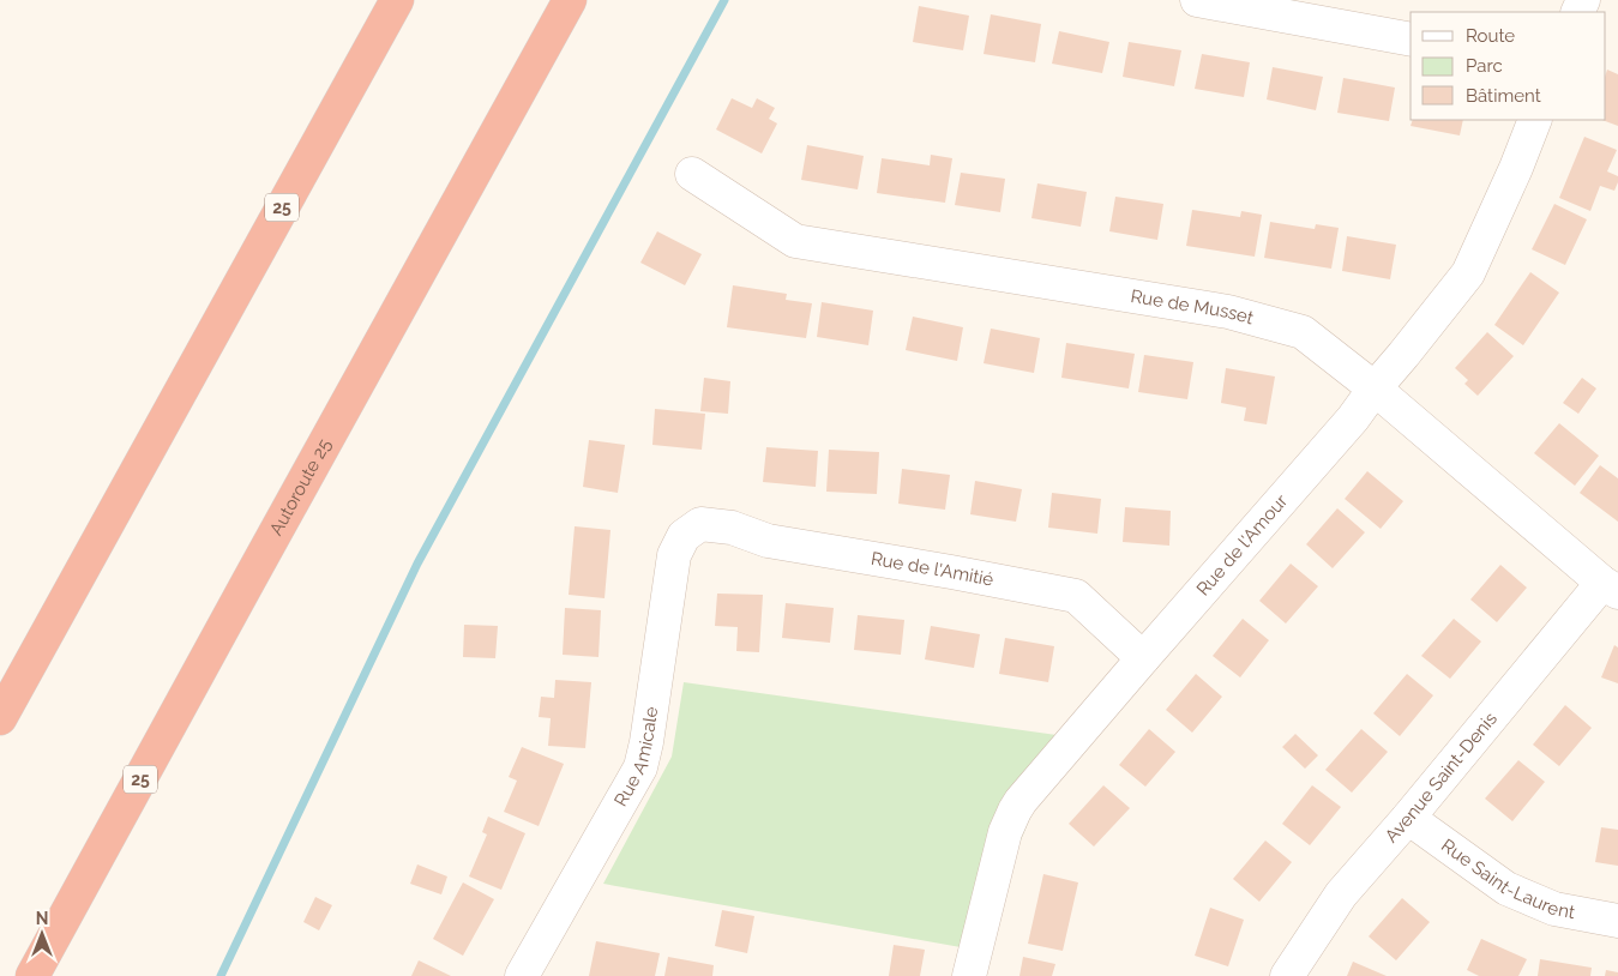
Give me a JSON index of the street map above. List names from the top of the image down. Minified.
{"streets":{"highway":["25","Autoroute 25"],"street":["Rue de Musset","Rue de l'Amour","Rue de l'Amitié","Rue Amicale","Avenue Saint-Denis","Rue Saint-Laurent"]},"crossings":[["Rue de Musset","Rue de l'Amour"],["Rue de Musset","Avenue Saint-Denis"],["Rue de l'Amour","Rue de l'Amitié"],["Rue de l'Amitié","Rue Amicale"],["Avenue Saint-Denis","Rue Saint-Laurent"]],"legend":["Route","Parc","Bâtiment"],"north":"top"}
